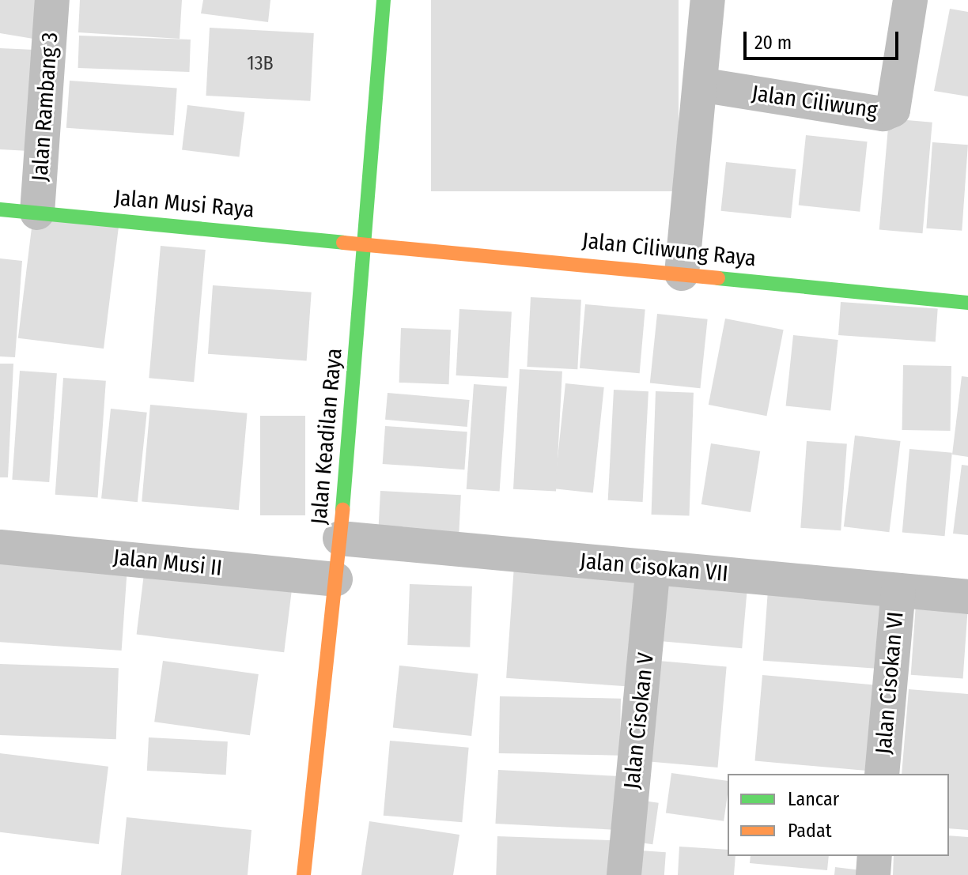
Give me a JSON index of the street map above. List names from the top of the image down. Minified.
{"streets":{"street":["Jalan Ciliwung","Jalan Rambang 3","Jalan Musi Raya","Jalan Ciliwung Raya","Jalan Keadilan Raya","Jalan Musi II","Jalan Cisokan VII","Jalan Cisokan VI","Jalan Cisokan V"]},"crossings":[["Jalan Rambang 3","Jalan Musi Raya"],["Jalan Musi Raya","Jalan Ciliwung Raya"],["Jalan Musi Raya","Jalan Keadilan Raya"],["Jalan Ciliwung Raya","Jalan Keadilan Raya"],["Jalan Keadilan Raya","Jalan Musi II"],["Jalan Keadilan Raya","Jalan Cisokan VII"],["Jalan Cisokan VII","Jalan Cisokan VI"],["Jalan Cisokan VII","Jalan Cisokan V"]],"house_numbers":["13B"],"legend":["Lancar","Padat"],"scale_bar":"20 m"}
